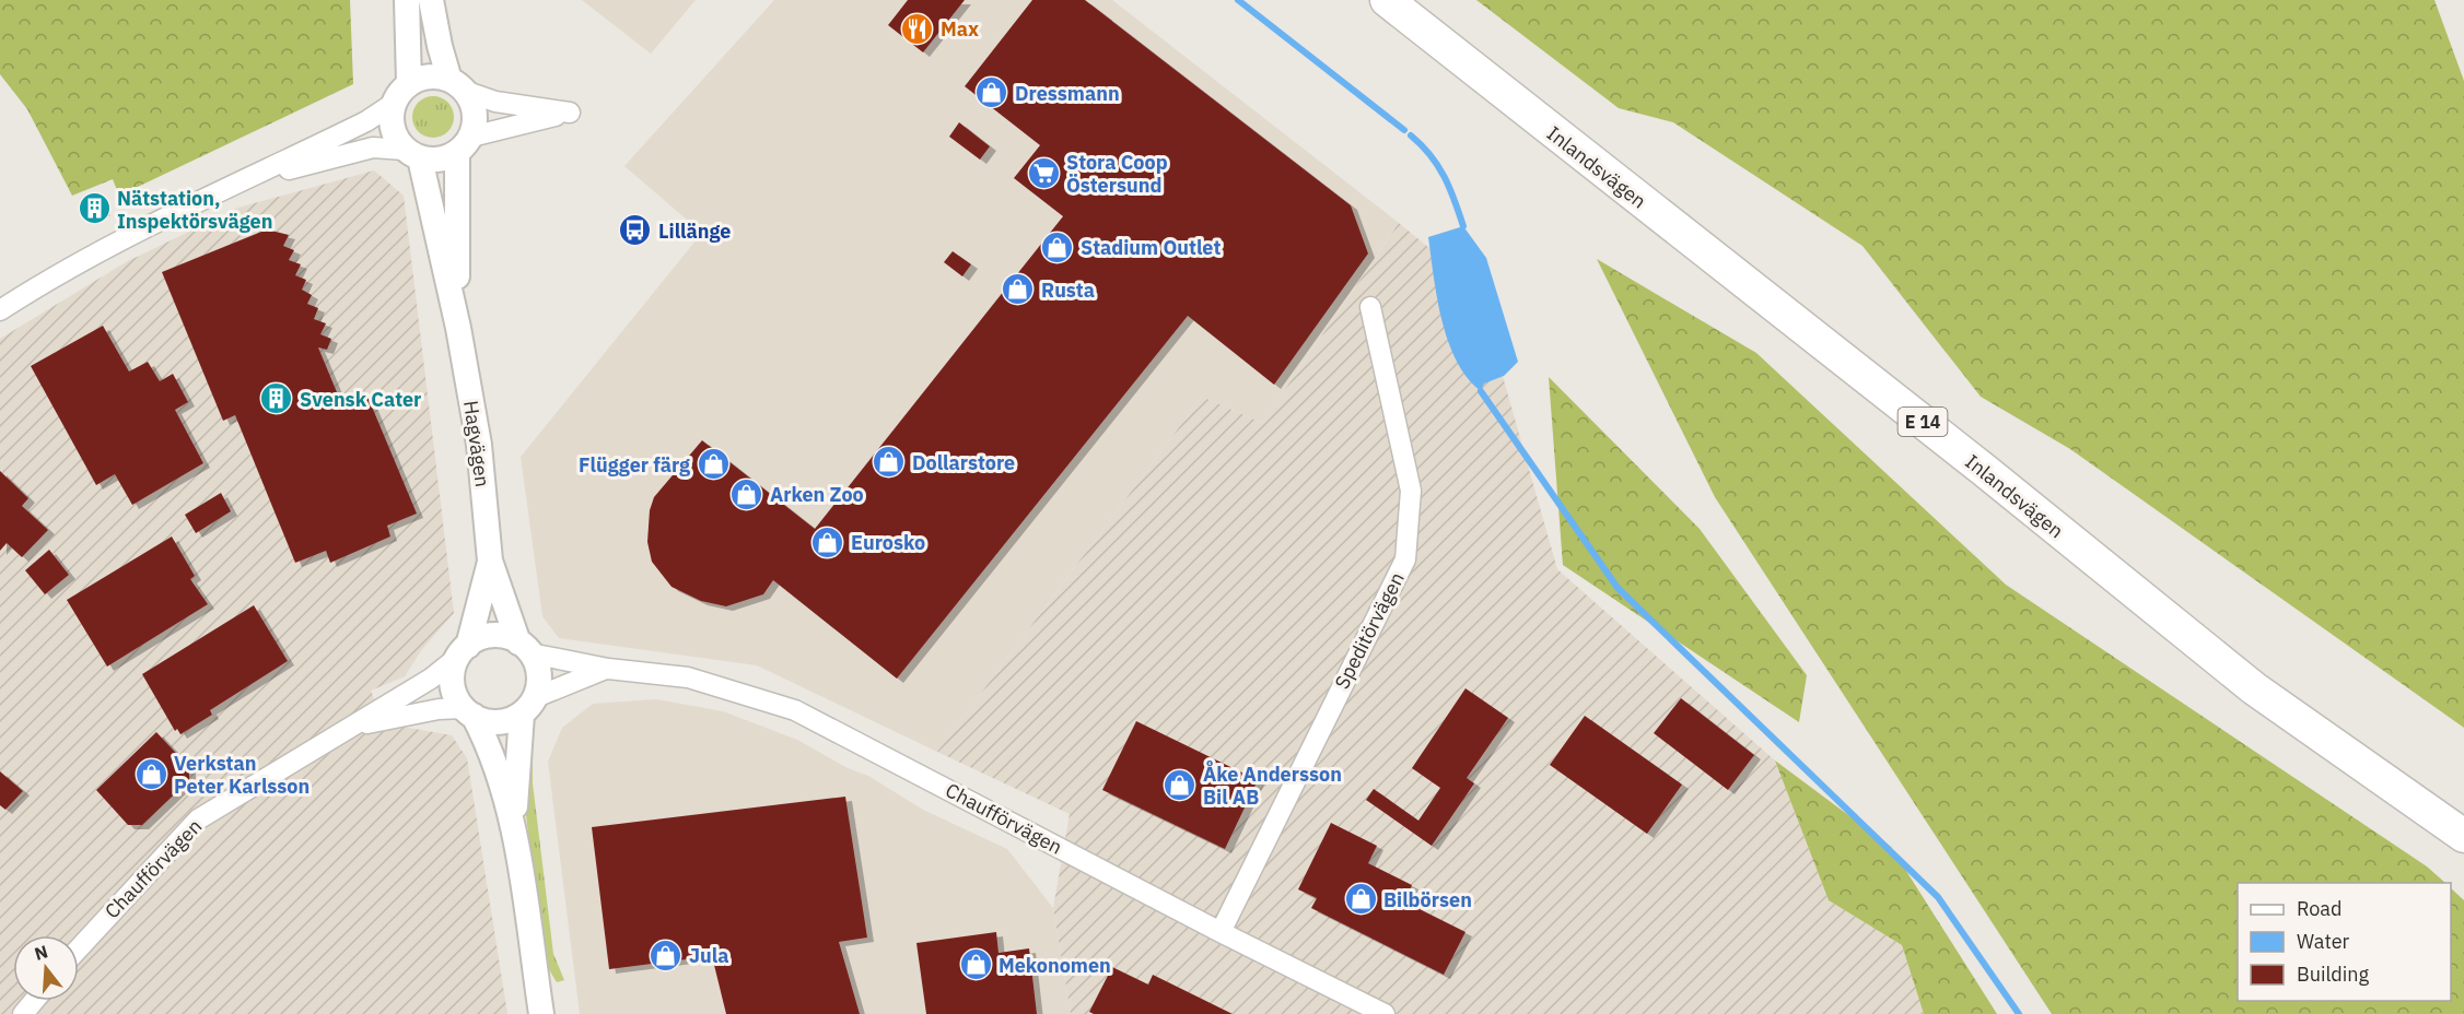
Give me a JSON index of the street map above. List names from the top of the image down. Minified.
{"streets":{"highway":["Inlandsvägen","E 14"],"street":["Hagvägen","Speditörvägen","Chaufförvägen"]},"crossings":[["Hagvägen","Chaufförvägen"],["Speditörvägen","Chaufförvägen"]],"places":{"restaurant":["Max"],"shop":["Dressmann","Stadium Outlet","Rusta","Dollarstore","Flügger färg","Arken Zoo","Eurosko","Verkstan Peter Karlsson","Åke Andersson Bil AB","Bilbörsen","Jula","Mekonomen"],"supermarket":["Stora Coop Östersund"],"building":["Nätstation, Inspektörsvägen","Svensk Cater"],"bus stop":["Lillänge"]},"legend":["Road","Water","Building"],"north":"top"}
